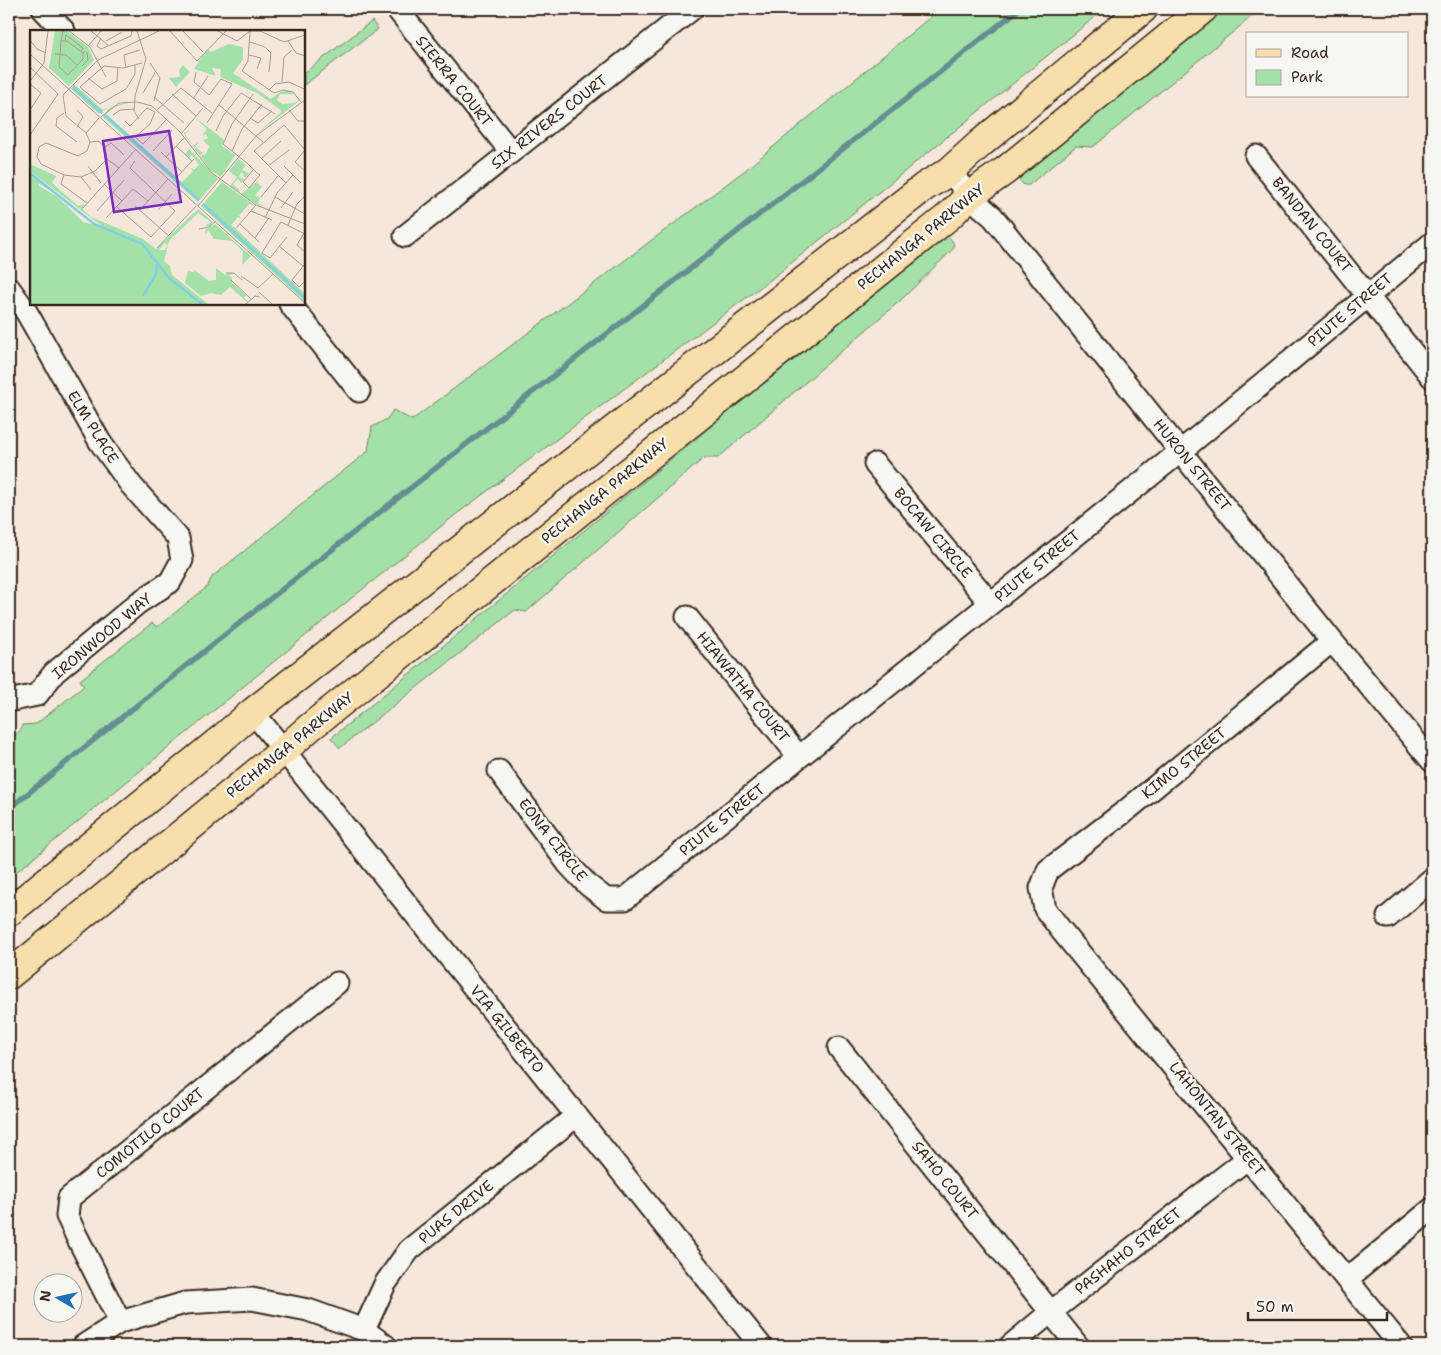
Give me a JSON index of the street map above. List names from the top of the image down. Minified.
{"streets":{"main road":["PECHANGA PARKWAY"],"street":["SIERRA COURT","SIX RIVERS COURT","BANDAN COURT","PIUTE STREET","ELM PLACE","HURON STREET","BOCAW CIRCLE","IRONWOOD WAY","HIAWATHA COURT","KIMO STREET","EONA CIRCLE","VIA GILBERTO","LAHONTAN STREET","COMOTILO COURT","SAHO COURT","PUAS DRIVE","PASHAHO STREET"]},"crossings":[["SIERRA COURT","SIX RIVERS COURT"],["BANDAN COURT","PIUTE STREET"],["PECHANGA PARKWAY","HURON STREET"],["PECHANGA PARKWAY","VIA GILBERTO"],["PIUTE STREET","HURON STREET"],["PIUTE STREET","BOCAW CIRCLE"],["PIUTE STREET","HIAWATHA COURT"],["PIUTE STREET","EONA CIRCLE"],["ELM PLACE","IRONWOOD WAY"],["HURON STREET","KIMO STREET"],["KIMO STREET","LAHONTAN STREET"],["VIA GILBERTO","PUAS DRIVE"],["LAHONTAN STREET","PASHAHO STREET"],["SAHO COURT","PASHAHO STREET"]],"legend":["Road","Park"],"scale_bar":"50 m","north":"left"}
